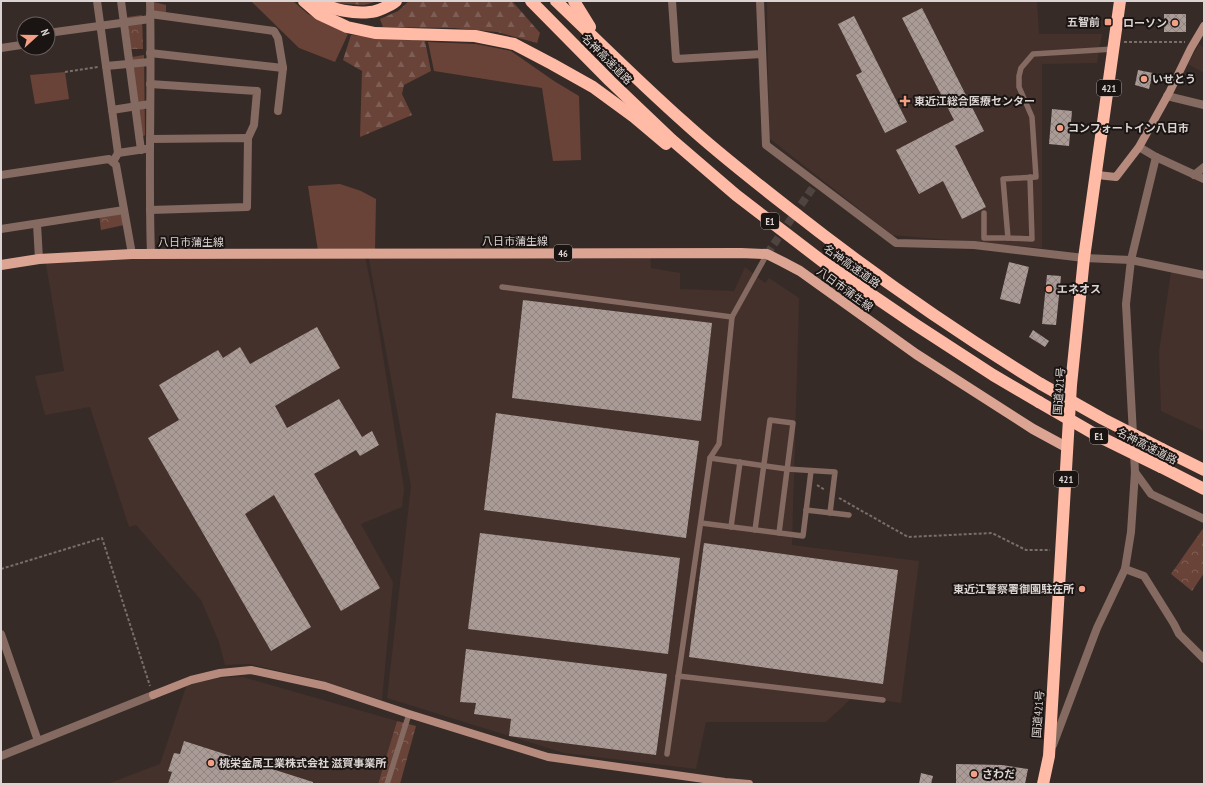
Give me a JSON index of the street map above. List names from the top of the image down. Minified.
{"streets":{"highway":["名神高速道路","421","E1","国道421号"],"main road":["八日市蒲生線","46"]},"crossings":[["八日市蒲生線","国道421号"]],"places":{"transit":["五智前"],"other":["ローソン","いせとう","コンフォートイン八日市","エネオス","東近江警察署御園駐在所","桃栄金属工業株式会社 滋賀事業所","さわだ"],"health":["東近江総合医療センター"]},"north":"right"}
